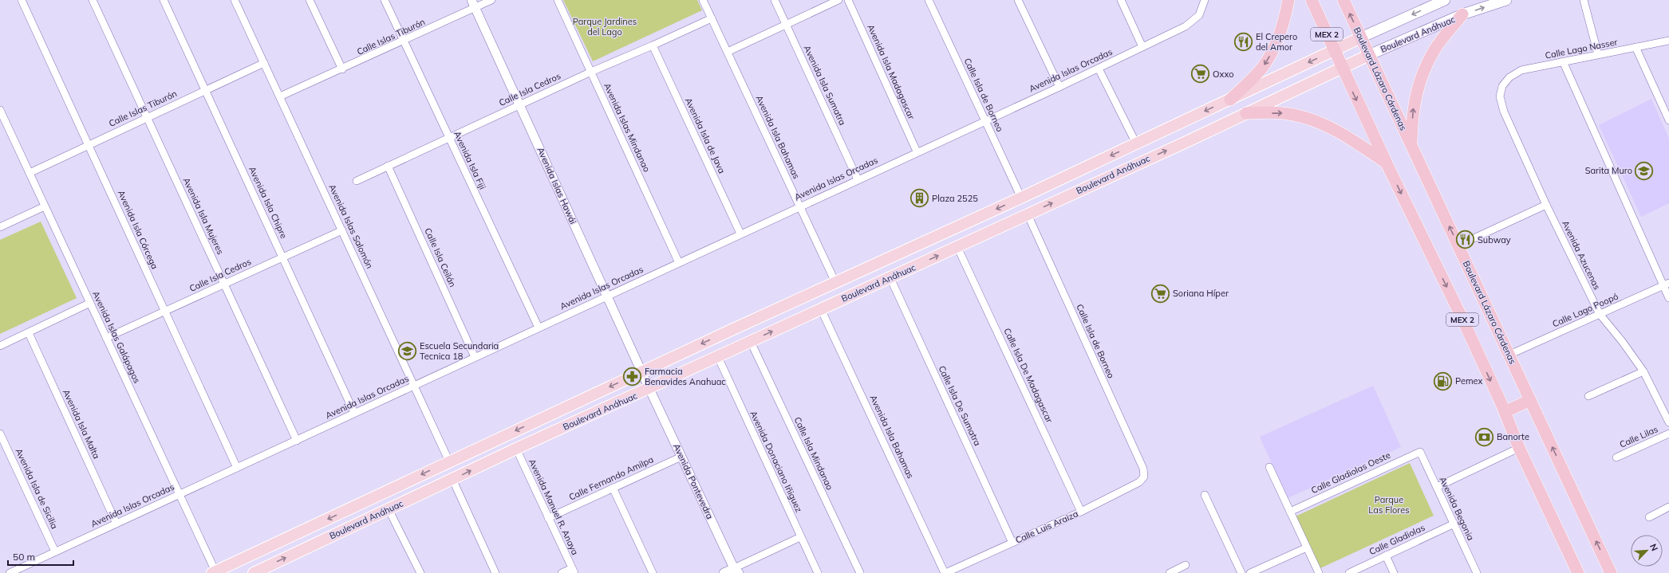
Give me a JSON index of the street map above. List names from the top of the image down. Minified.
{"streets":{"highway":["MEX 2","Boulevard Lázaro Cárdenas"],"main road":["Boulevard Anáhuac"],"street":["Calle Islas Tiburón","Calle Lago Nasser","Avenida Islas Orcadas","Avenida Isla Madagascar","Avenida Isla Sumatra","Calle Isla Cedros","Calle Isla de Borneo","Avenida Islas Mindanao","Avenida Isla de Java","Avenida Isla Bahamas","Avenida Isla Fiji","Avenida Islas Hawái","Avenida Isla Chipre","Avenida Isla Mujeres","Avenida Islas Salomón","Avenida Isla Córcega","Avenida Azucenas","Calle Isla Ceilán","Calle Lago Poopó","Avenida Islas Galápagos","Calle Isla De Madagascar","Calle Isla De Sumatra","Avenida Isla Malta","Calle Lilas","Calle Isla Mindanao","Avenida Donaciano Iñiguez","Calle Gladiolas Oeste","Calle Fernando Amilpa","Avenida Pontevedra","Avenida Isla de Sicilia","Avenida Manuel R. Anaya","Avenida Begonia","Calle Luis Araiza","Calle Gladiolas"]},"crossings":[["MEX 2","Boulevard Anáhuac"],["Boulevard Anáhuac","Boulevard Lázaro Cárdenas"],["Boulevard Anáhuac","Calle Isla de Borneo"],["Boulevard Anáhuac","Avenida Isla Bahamas"],["Boulevard Anáhuac","Avenida Islas Hawái"],["Boulevard Anáhuac","Avenida Islas Salomón"],["Boulevard Anáhuac","Avenida Islas Galápagos"],["Boulevard Anáhuac","Calle Isla De Madagascar"],["Boulevard Anáhuac","Calle Isla De Sumatra"],["Boulevard Anáhuac","Calle Isla Mindanao"],["Boulevard Anáhuac","Avenida Donaciano Iñiguez"],["Boulevard Anáhuac","Avenida Pontevedra"],["Boulevard Anáhuac","Avenida Manuel R. Anaya"],["Calle Islas Tiburón","Avenida Isla Fiji"],["Calle Islas Tiburón","Avenida Islas Hawái"],["Calle Islas Tiburón","Avenida Isla Chipre"],["Calle Islas Tiburón","Avenida Isla Mujeres"],["Calle Islas Tiburón","Avenida Islas Salomón"],["Calle Islas Tiburón","Avenida Isla Córcega"],["Calle Islas Tiburón","Avenida Islas Galápagos"],["Calle Lago Nasser","Avenida Azucenas"],["Avenida Islas Orcadas","Avenida Isla Madagascar"],["Avenida Islas Orcadas","Avenida Isla Sumatra"],["Avenida Islas Orcadas","Calle Isla de Borneo"],["Avenida Islas Orcadas","Avenida Islas Mindanao"],["Avenida Islas Orcadas","Avenida Isla de Java"],["Avenida Islas Orcadas","Avenida Isla Bahamas"],["Avenida Islas Orcadas","Avenida Isla Fiji"],["Avenida Islas Orcadas","Avenida Islas Hawái"],["Avenida Islas Orcadas","Avenida Isla Chipre"],["Avenida Islas Orcadas","Avenida Isla Mujeres"],["Avenida Islas Orcadas","Avenida Islas Salomón"],["Avenida Islas Orcadas","Avenida Isla Córcega"],["Avenida Islas Orcadas","Calle Isla Ceilán"],["Avenida Islas Orcadas","Avenida Islas Galápagos"],["Avenida Islas Orcadas","Avenida Isla Malta"],["Avenida Islas Orcadas","Avenida Isla de Sicilia"],["Boulevard Lázaro Cárdenas","Calle Lago Poopó"],["Calle Isla Cedros","Avenida Islas Mindanao"],["Calle Isla Cedros","Avenida Isla de Java"],["Calle Isla Cedros","Avenida Isla Bahamas"],["Calle Isla Cedros","Avenida Isla Fiji"],["Calle Isla Cedros","Avenida Islas Hawái"],["Calle Isla Cedros","Avenida Isla Chipre"],["Calle Isla Cedros","Avenida Isla Mujeres"],["Calle Isla Cedros","Avenida Islas Salomón"],["Calle Isla Cedros","Avenida Isla Córcega"],["Calle Isla Cedros","Calle Isla Ceilán"],["Calle Isla Cedros","Avenida Islas Galápagos"],["Calle Isla de Borneo","Calle Luis Araiza"],["Avenida Isla Bahamas","Calle Luis Araiza"],["Avenida Islas Hawái","Avenida Pontevedra"],["Avenida Azucenas","Calle Lago Poopó"],["Calle Isla De Madagascar","Calle Luis Araiza"],["Calle Isla De Sumatra","Calle Luis Araiza"],["Calle Gladiolas Oeste","Avenida Begonia"],["Calle Fernando Amilpa","Avenida Pontevedra"],["Calle Fernando Amilpa","Avenida Manuel R. Anaya"],["Avenida Begonia","Calle Gladiolas"]],"parks":["Parque Jardines del Lago","Parque Las Flores"],"places":{"restaurant":["El Crepero del Amor","Subway"],"supermarket":["Oxxo","Soriana Híper"],"school or university":["Sarita Muro","Escuela Secundaria Tecnica 18"],"building":["Plaza 2525"],"pharmacy":["Farmacia Benavides Anahuac"],"fuel station":["Pemex"],"bank":["Banorte"]},"scale_bar":"50 m","north":"top right"}
